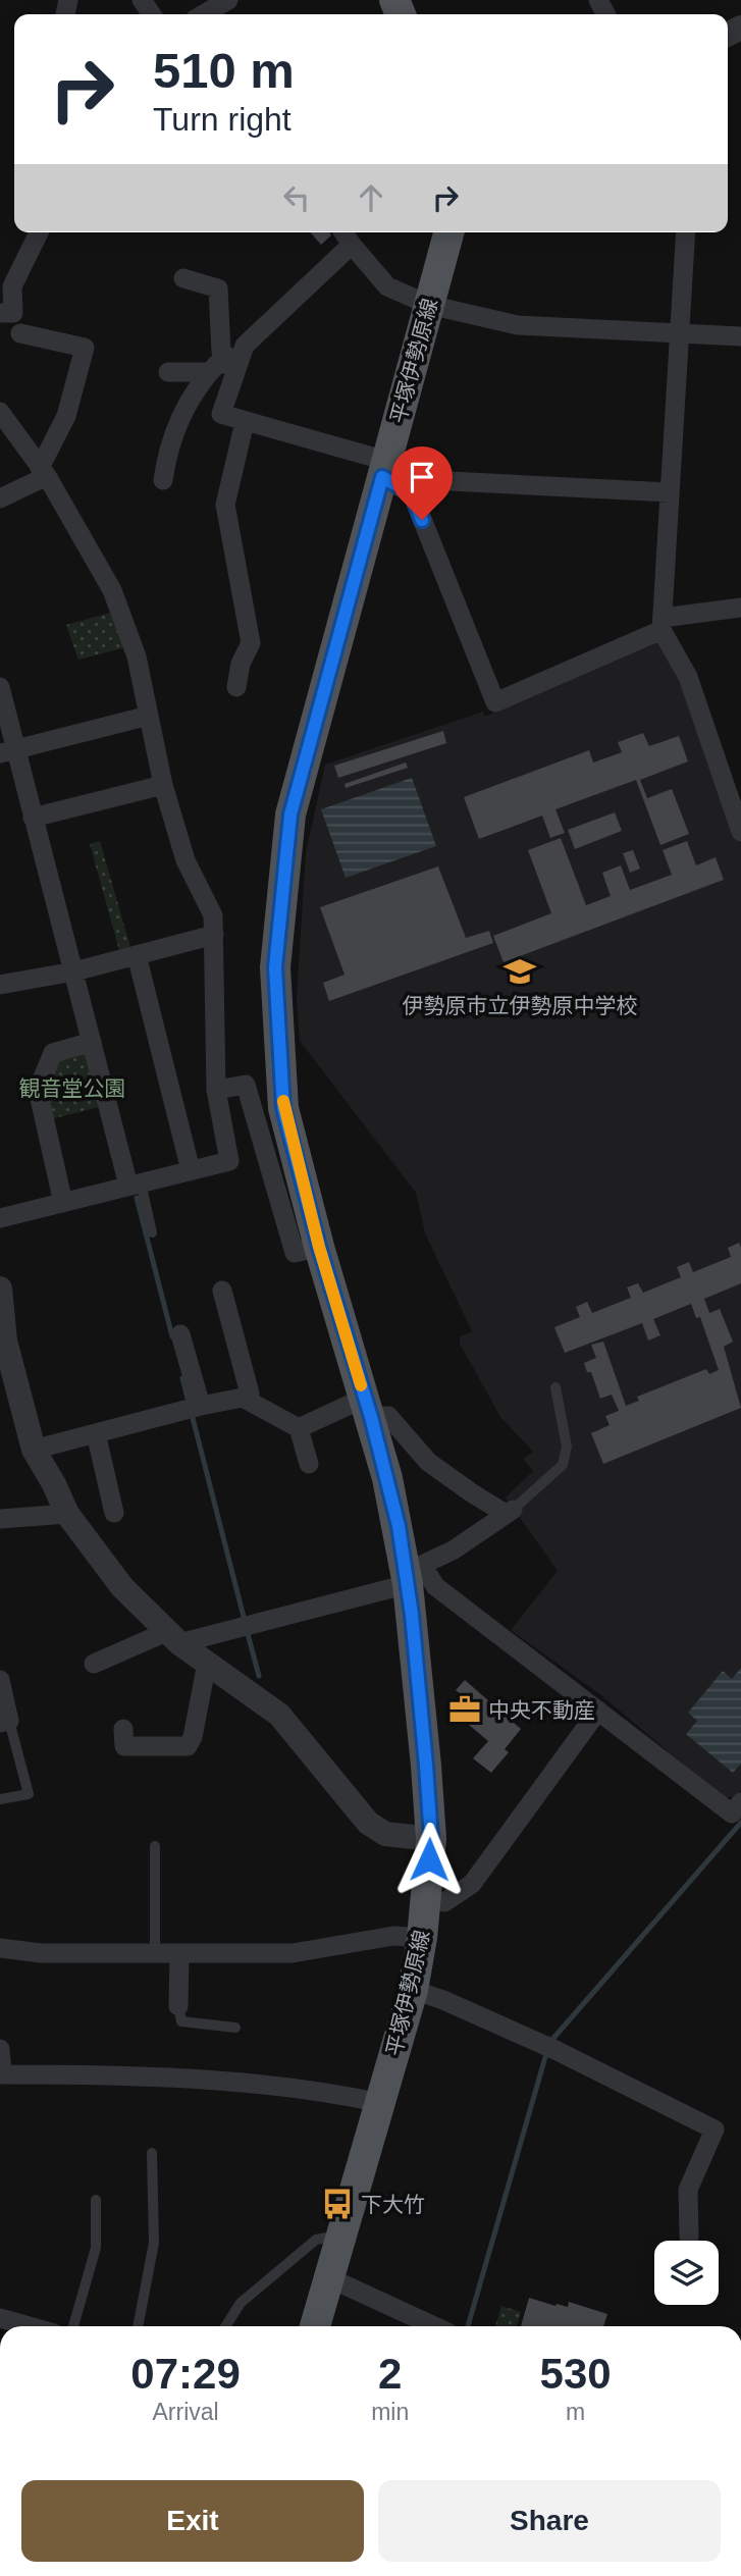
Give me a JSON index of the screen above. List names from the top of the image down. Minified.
{"streets":{"main road":["平塚伊勢原線"]},"parks":["観音堂公園"],"places":{"school or university":["伊勢原市立伊勢原中学校"],"office":["中央不動産"],"bus stop":["下大竹"]},"page":{"turn":["510 m","Turn right"],"eta":["07:29","Arrival","2","min","530","m"],"buttons":["Exit","Share"]}}
